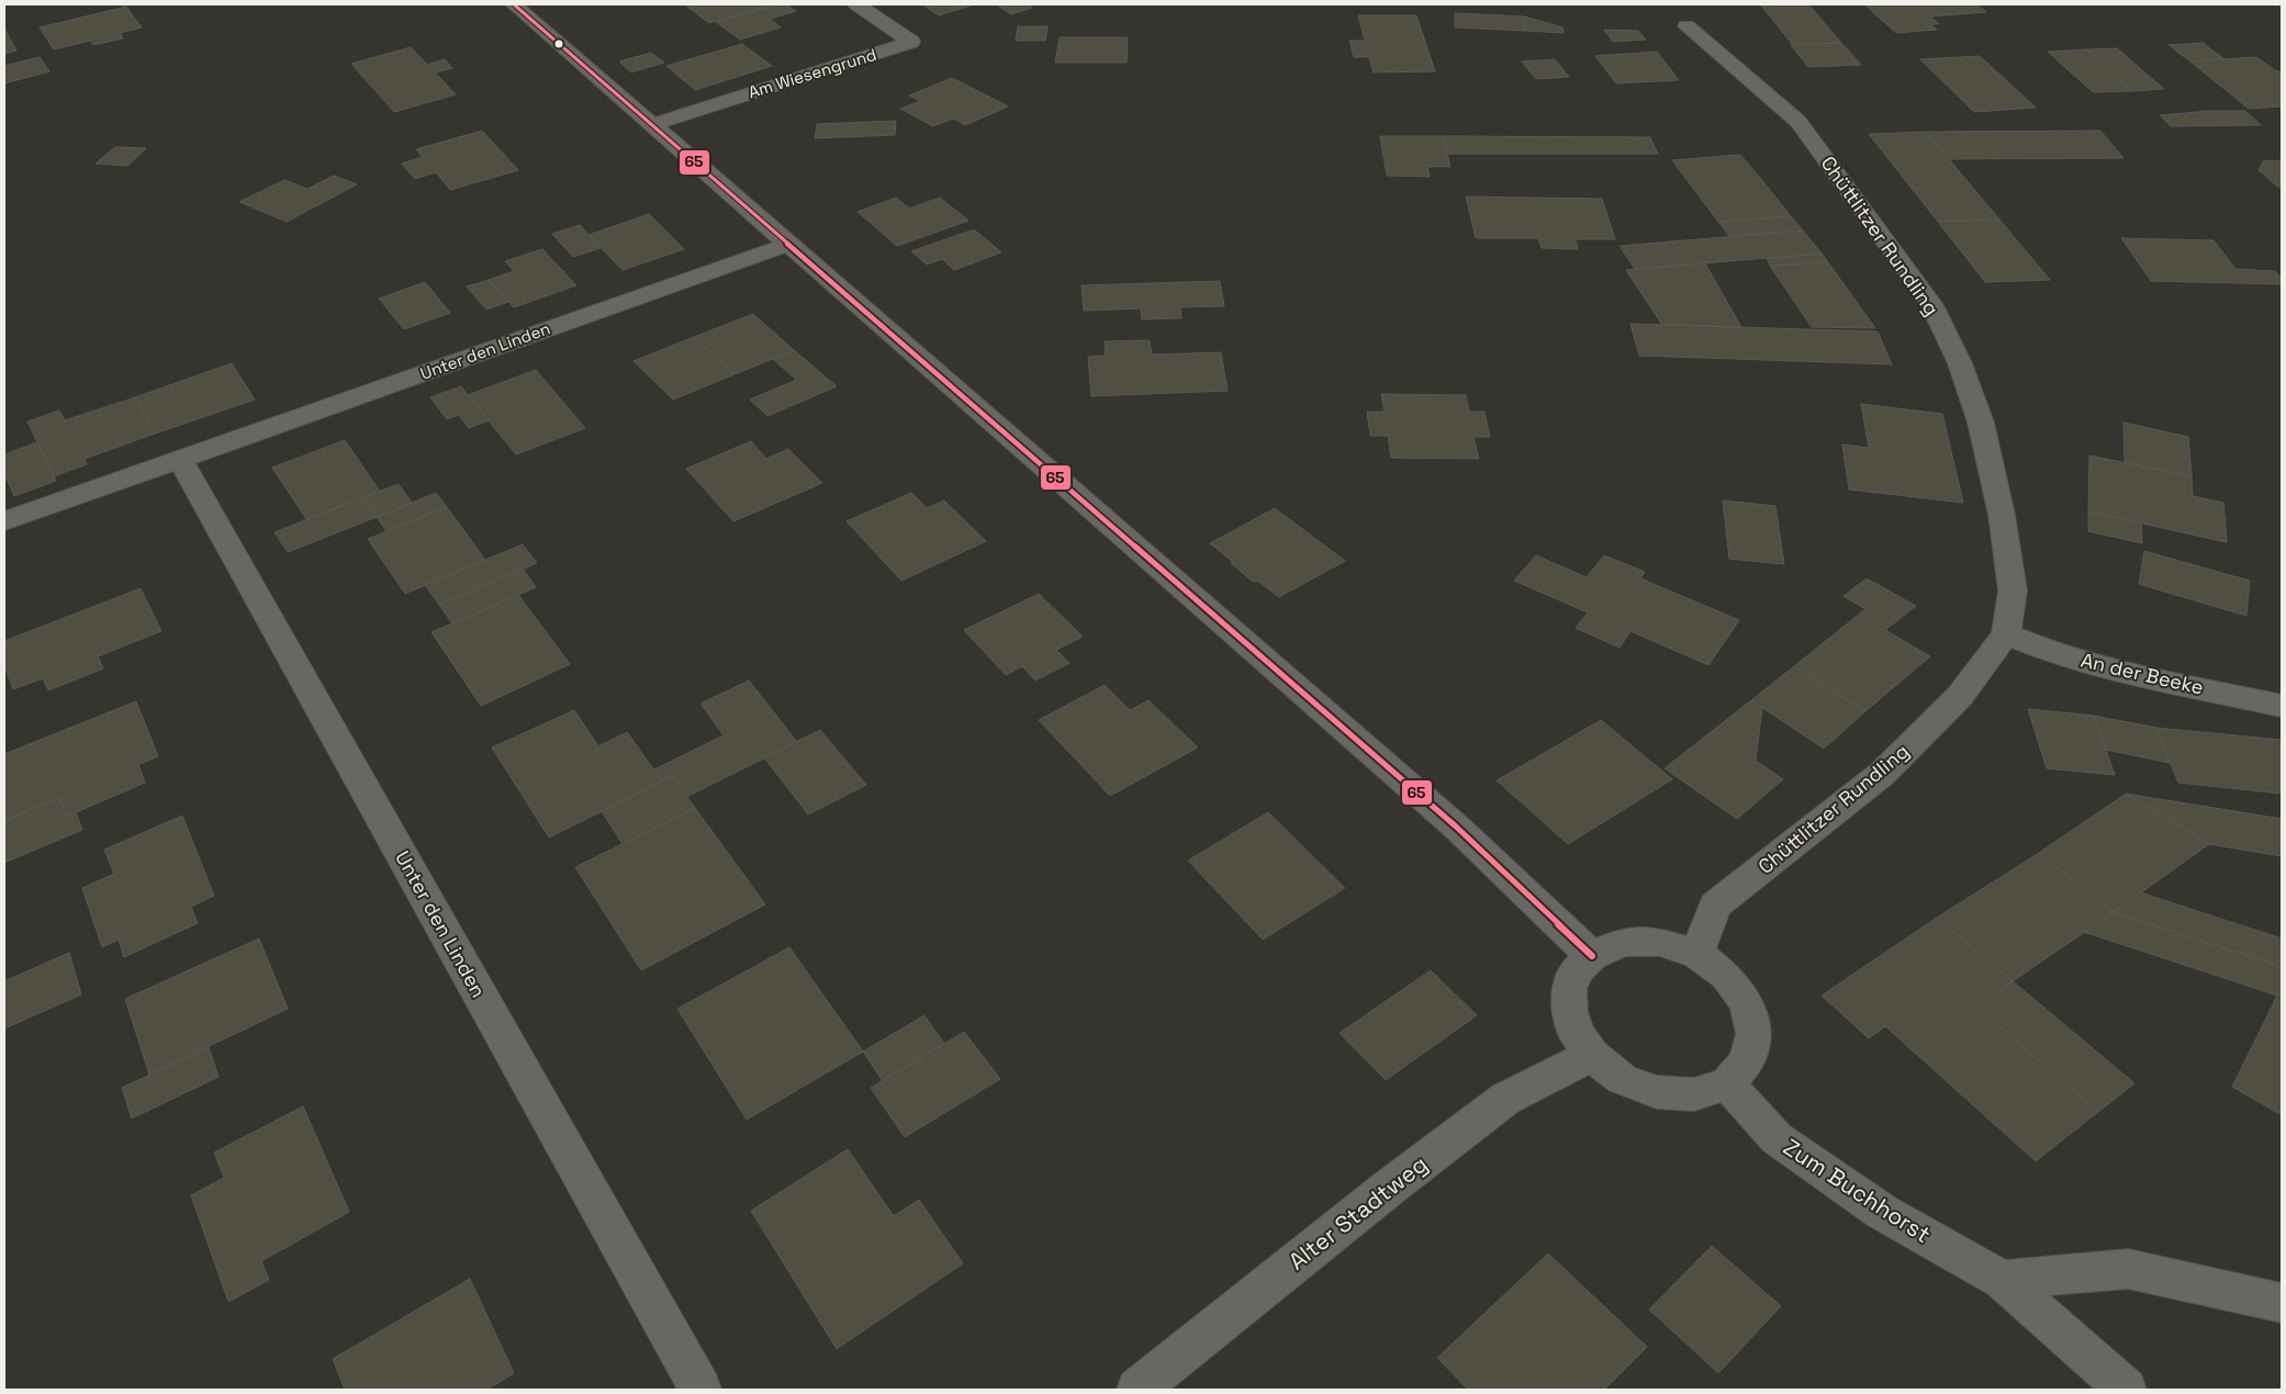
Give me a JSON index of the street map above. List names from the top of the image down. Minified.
{"streets":{"street":["Am Wiesengrund","Chüttlitzer Rundling","Unter den Linden","An der Beeke","Zum Buchhorst","Alter Stadtweg"]},"crossings":[["Chüttlitzer Rundling","An der Beeke"],["Chüttlitzer Rundling","Zum Buchhorst"],["Chüttlitzer Rundling","Alter Stadtweg"],["Zum Buchhorst","Alter Stadtweg"]],"lines":["transit line 65"]}
